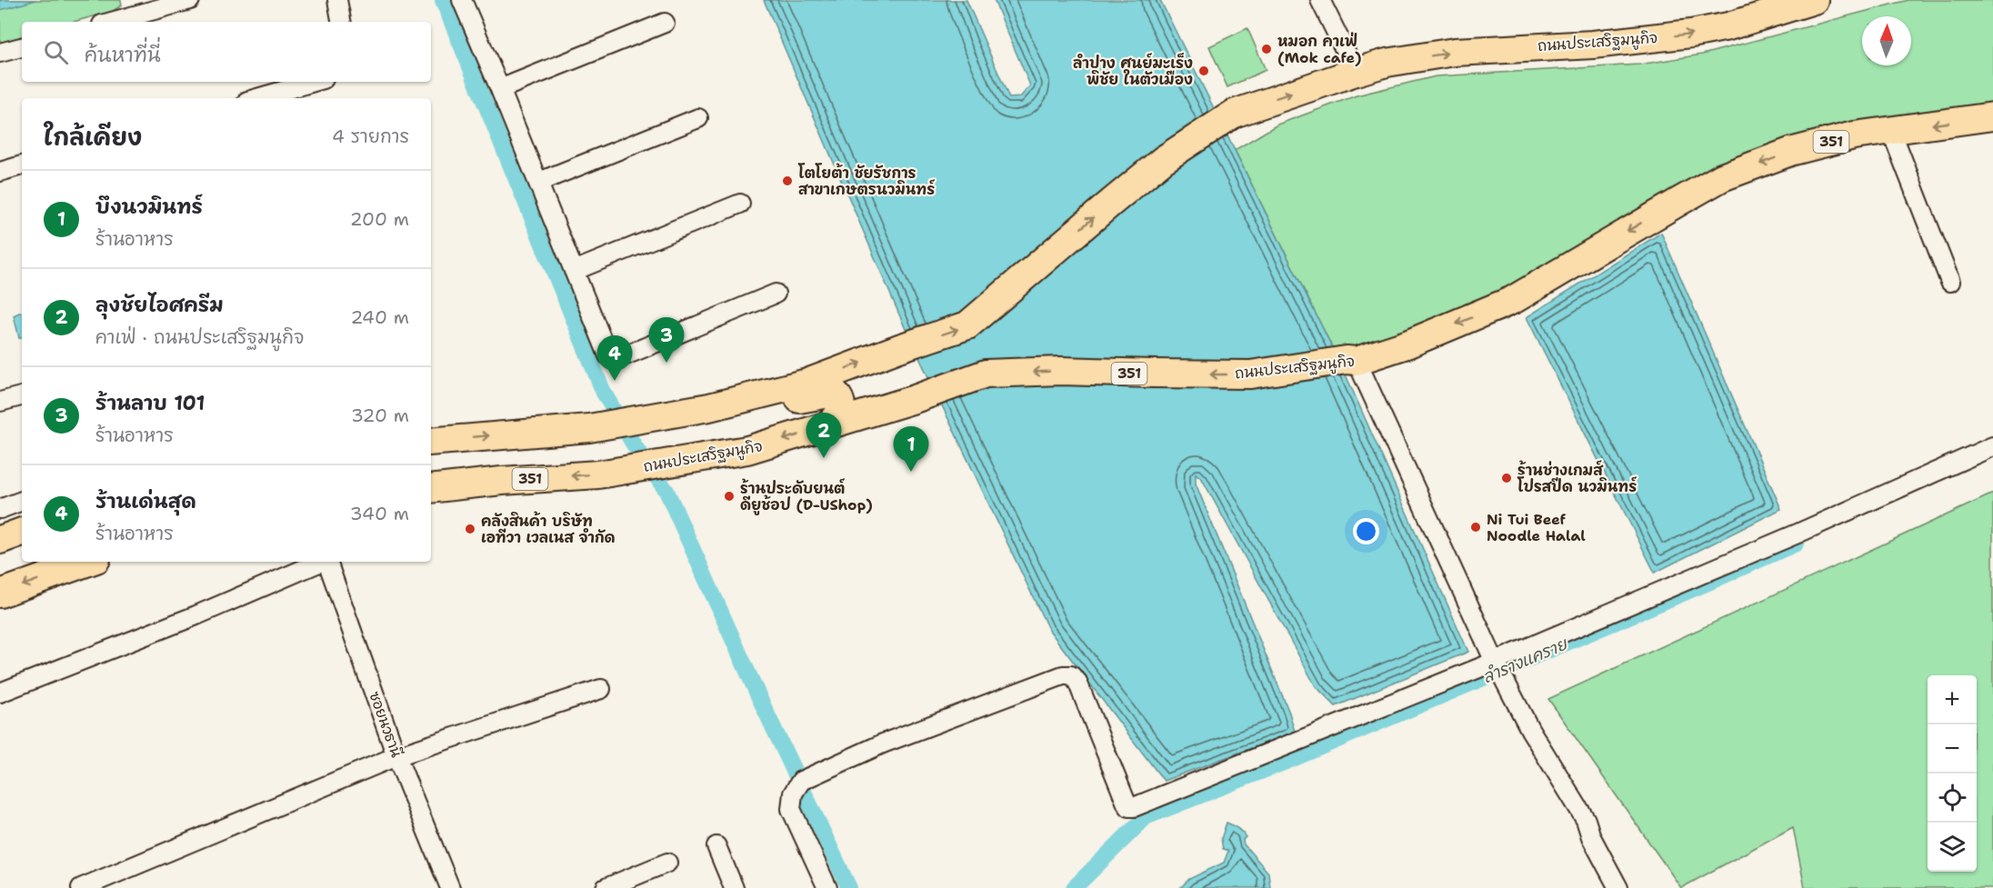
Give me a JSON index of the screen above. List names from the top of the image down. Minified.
{"streets":{"main road":["ถนนประเสริฐมนูกิจ","351"],"street":["ซอยนวธานี"]},"water":["ลำรางแคราย"],"places":["หมอก คาเฟ่ (Mok cafe)","ลำปาง ศูนย์มะเร็ง พิชัย ในตัวเมือง","โตโยต้า ชัยรัชการ สาขาเกษตรนวมินทร์","ร้านช่างเกมส์ โปรสปีด นวมินทร์","ร้านประดับยนต์ ดียูช้อป (D-UShop)","Ni Tui Beef Noodle Halal","คลังสินค้า บริษัท เอทีวา เวลเนส จำกัด"],"north":"top","page":{"search":"ค้นหาที่นี่","heading":["ใกล้เคียง","4 รายการ"],"list":[{"mark":"1","name":"บึงนวมินทร์","note":"ร้านอาหาร","value":"200 m"},{"mark":"2","name":"ลุงชัยไอศครีม","note":"คาเฟ่ · ถนนประเสริฐมนูกิจ","value":"240 m"},{"mark":"3","name":"ร้านลาบ 101","note":"ร้านอาหาร","value":"320 m"},{"mark":"4","name":"ร้านเด่นสุด","note":"ร้านอาหาร","value":"340 m"}],"pins":["3","4","2","1"],"map_buttons":["+","−"]}}
